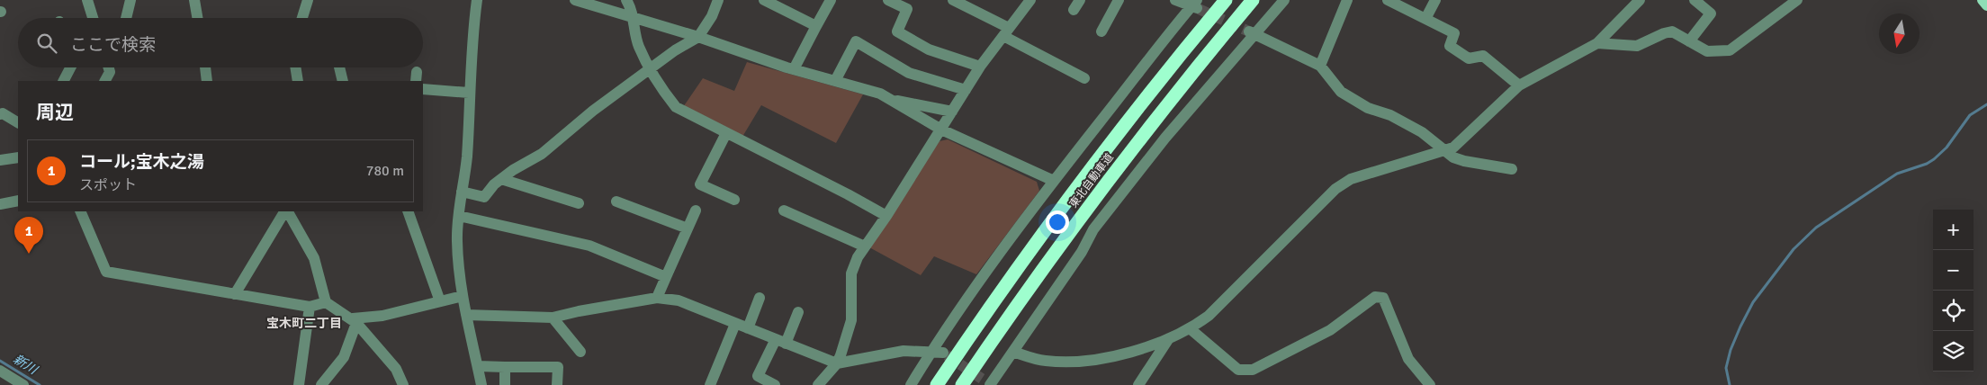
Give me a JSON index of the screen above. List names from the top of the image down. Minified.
{"streets":{"highway":["東北自動車道"]},"districts":["宝木町二丁目"],"water":["新川"],"north":"bottom","page":{"search":"ここで検索","heading":"周辺","list":[{"mark":"1","name":"コール;宝木之湯","note":"スポット","value":"780 m"}],"map_buttons":["+","−"],"pins":"1"}}
